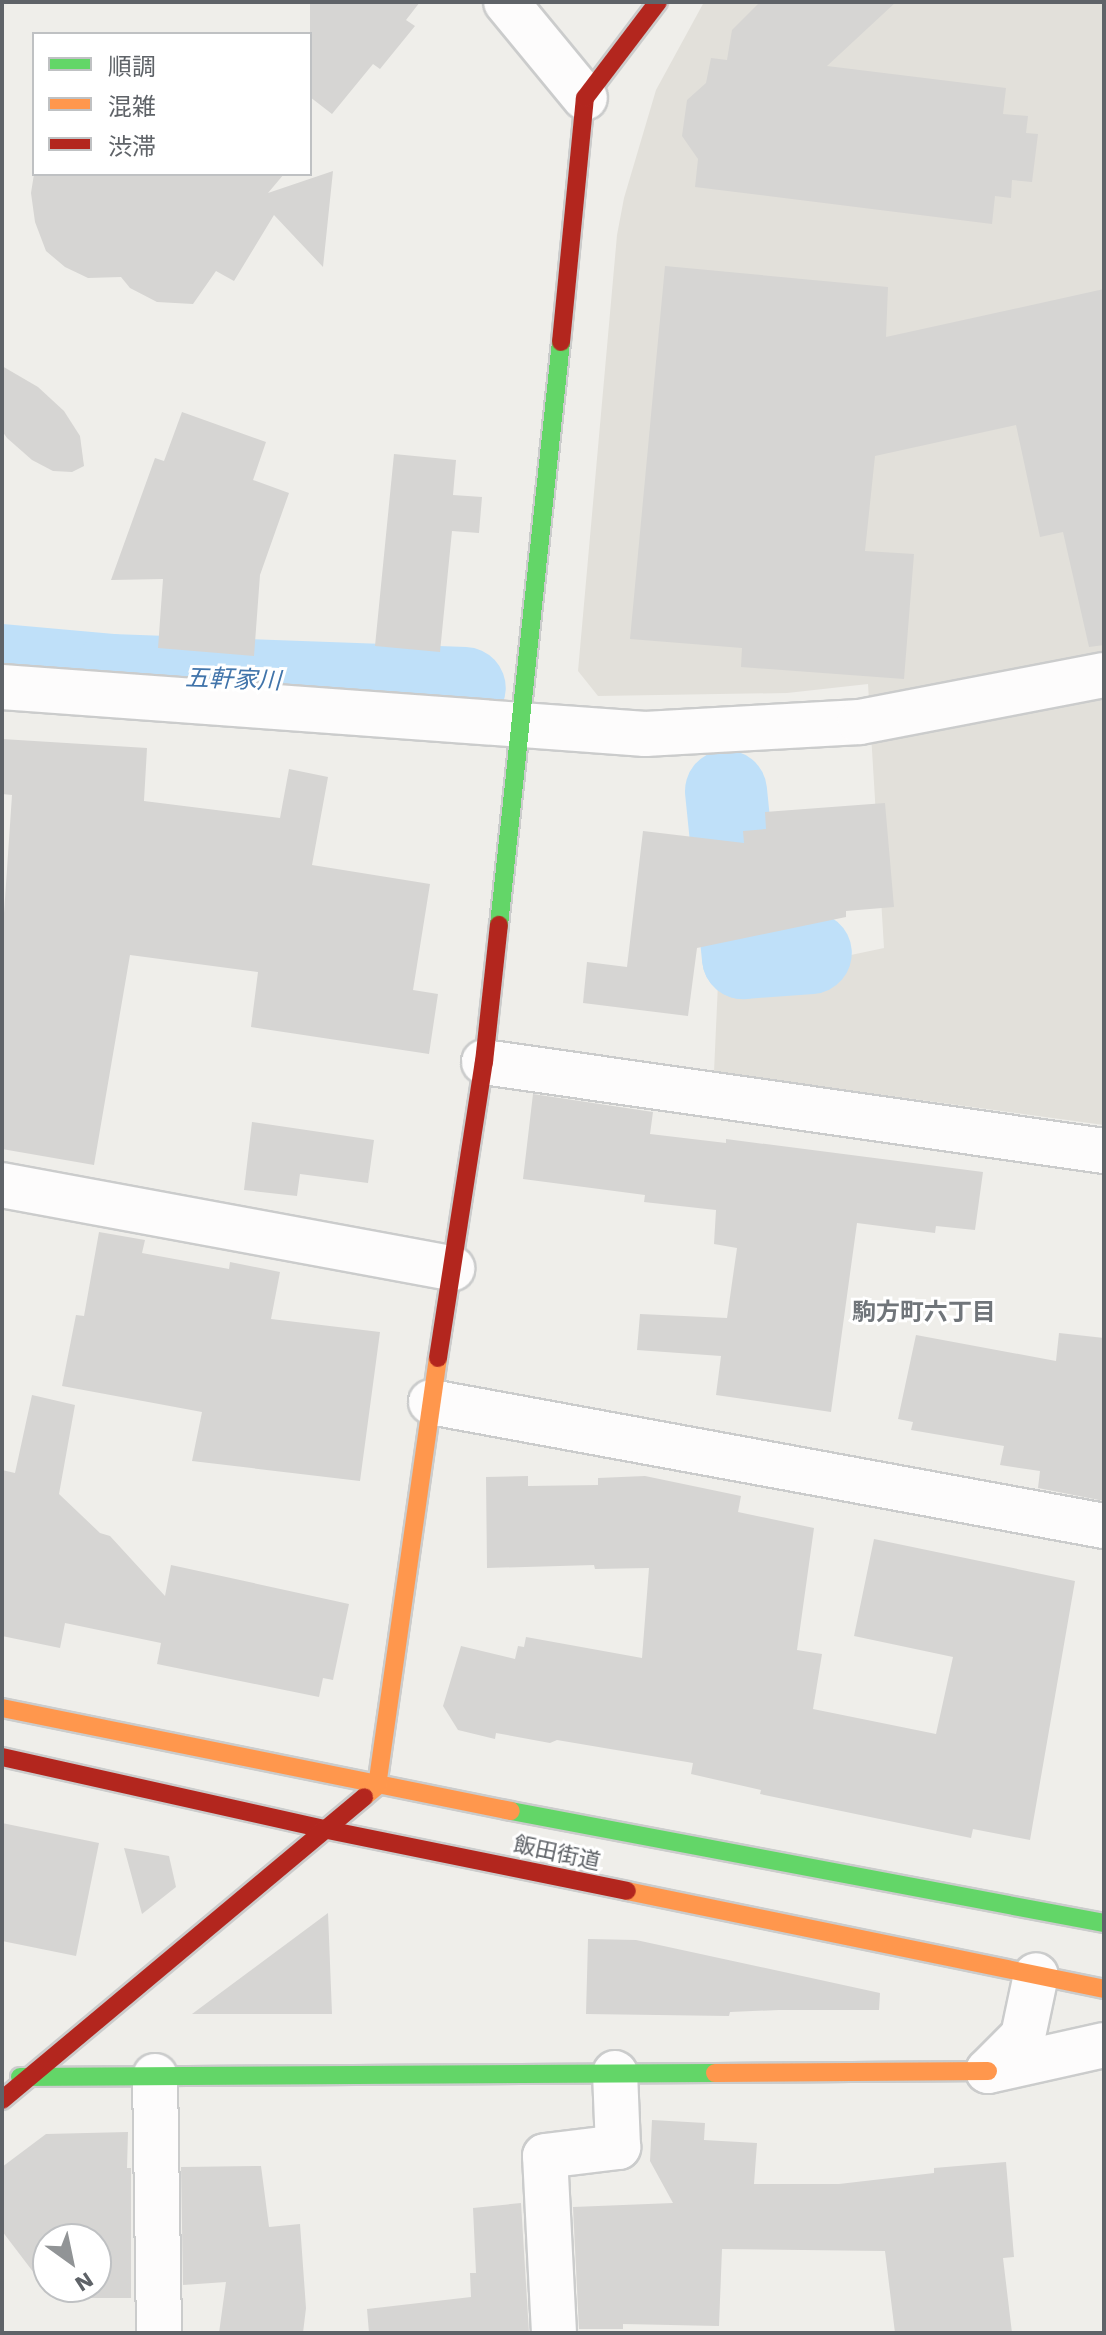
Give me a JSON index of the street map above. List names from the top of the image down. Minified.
{"streets":{"main road":["飯田街道"]},"districts":["駒方町六丁目"],"water":["五軒家川"],"legend":["順調","混雑","渋滞"],"north":"bottom right"}
